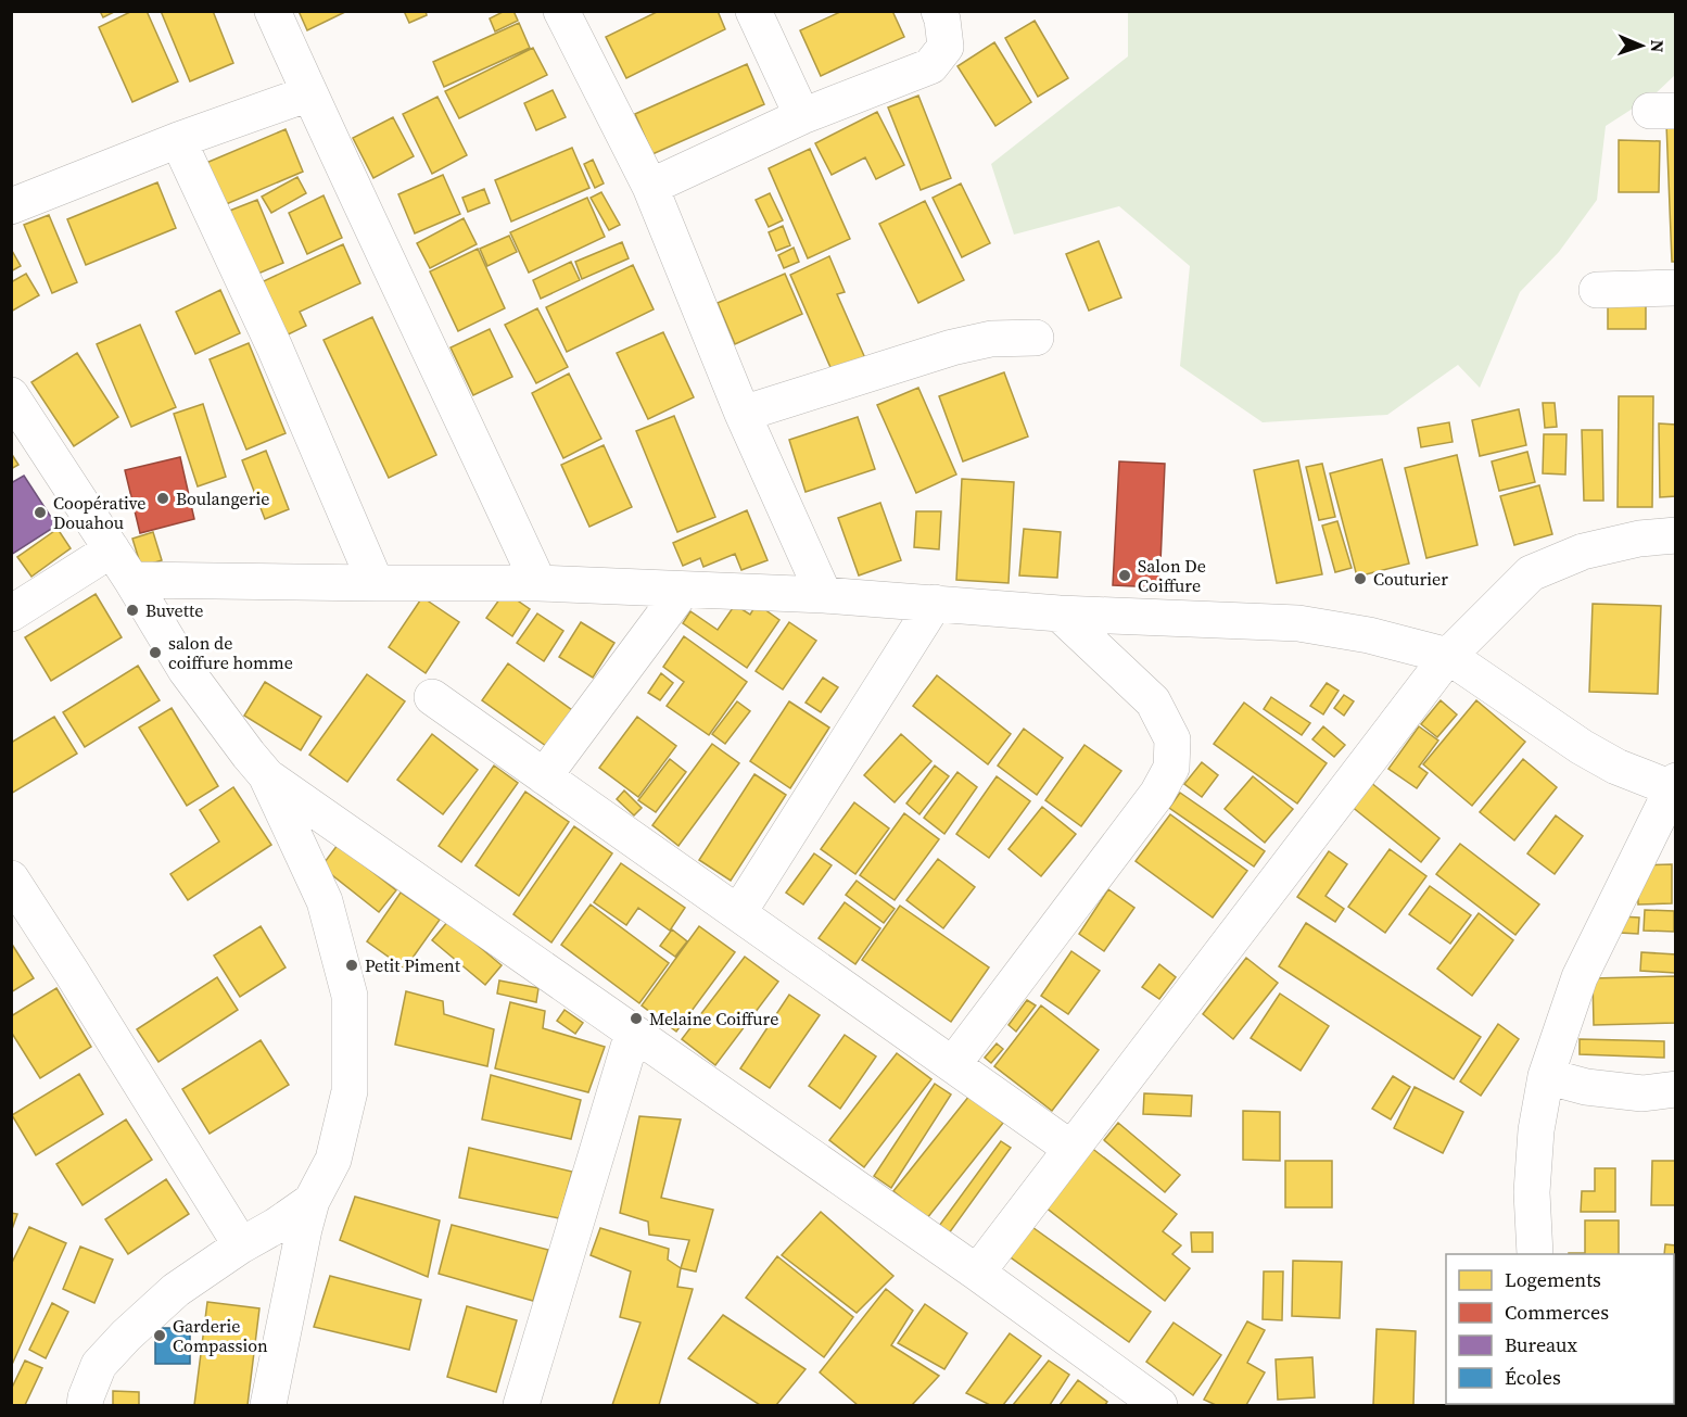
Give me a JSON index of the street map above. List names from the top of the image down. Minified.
{"places":["Boulangerie","Coopérative Douahou","Salon De Coiffure","Couturier","Buvette","salon de coiffure homme","Petit Piment","Melaine Coiffure","Garderie Compassion"],"legend":["Logements","Commerces","Bureaux","Écoles"],"north":"right"}
